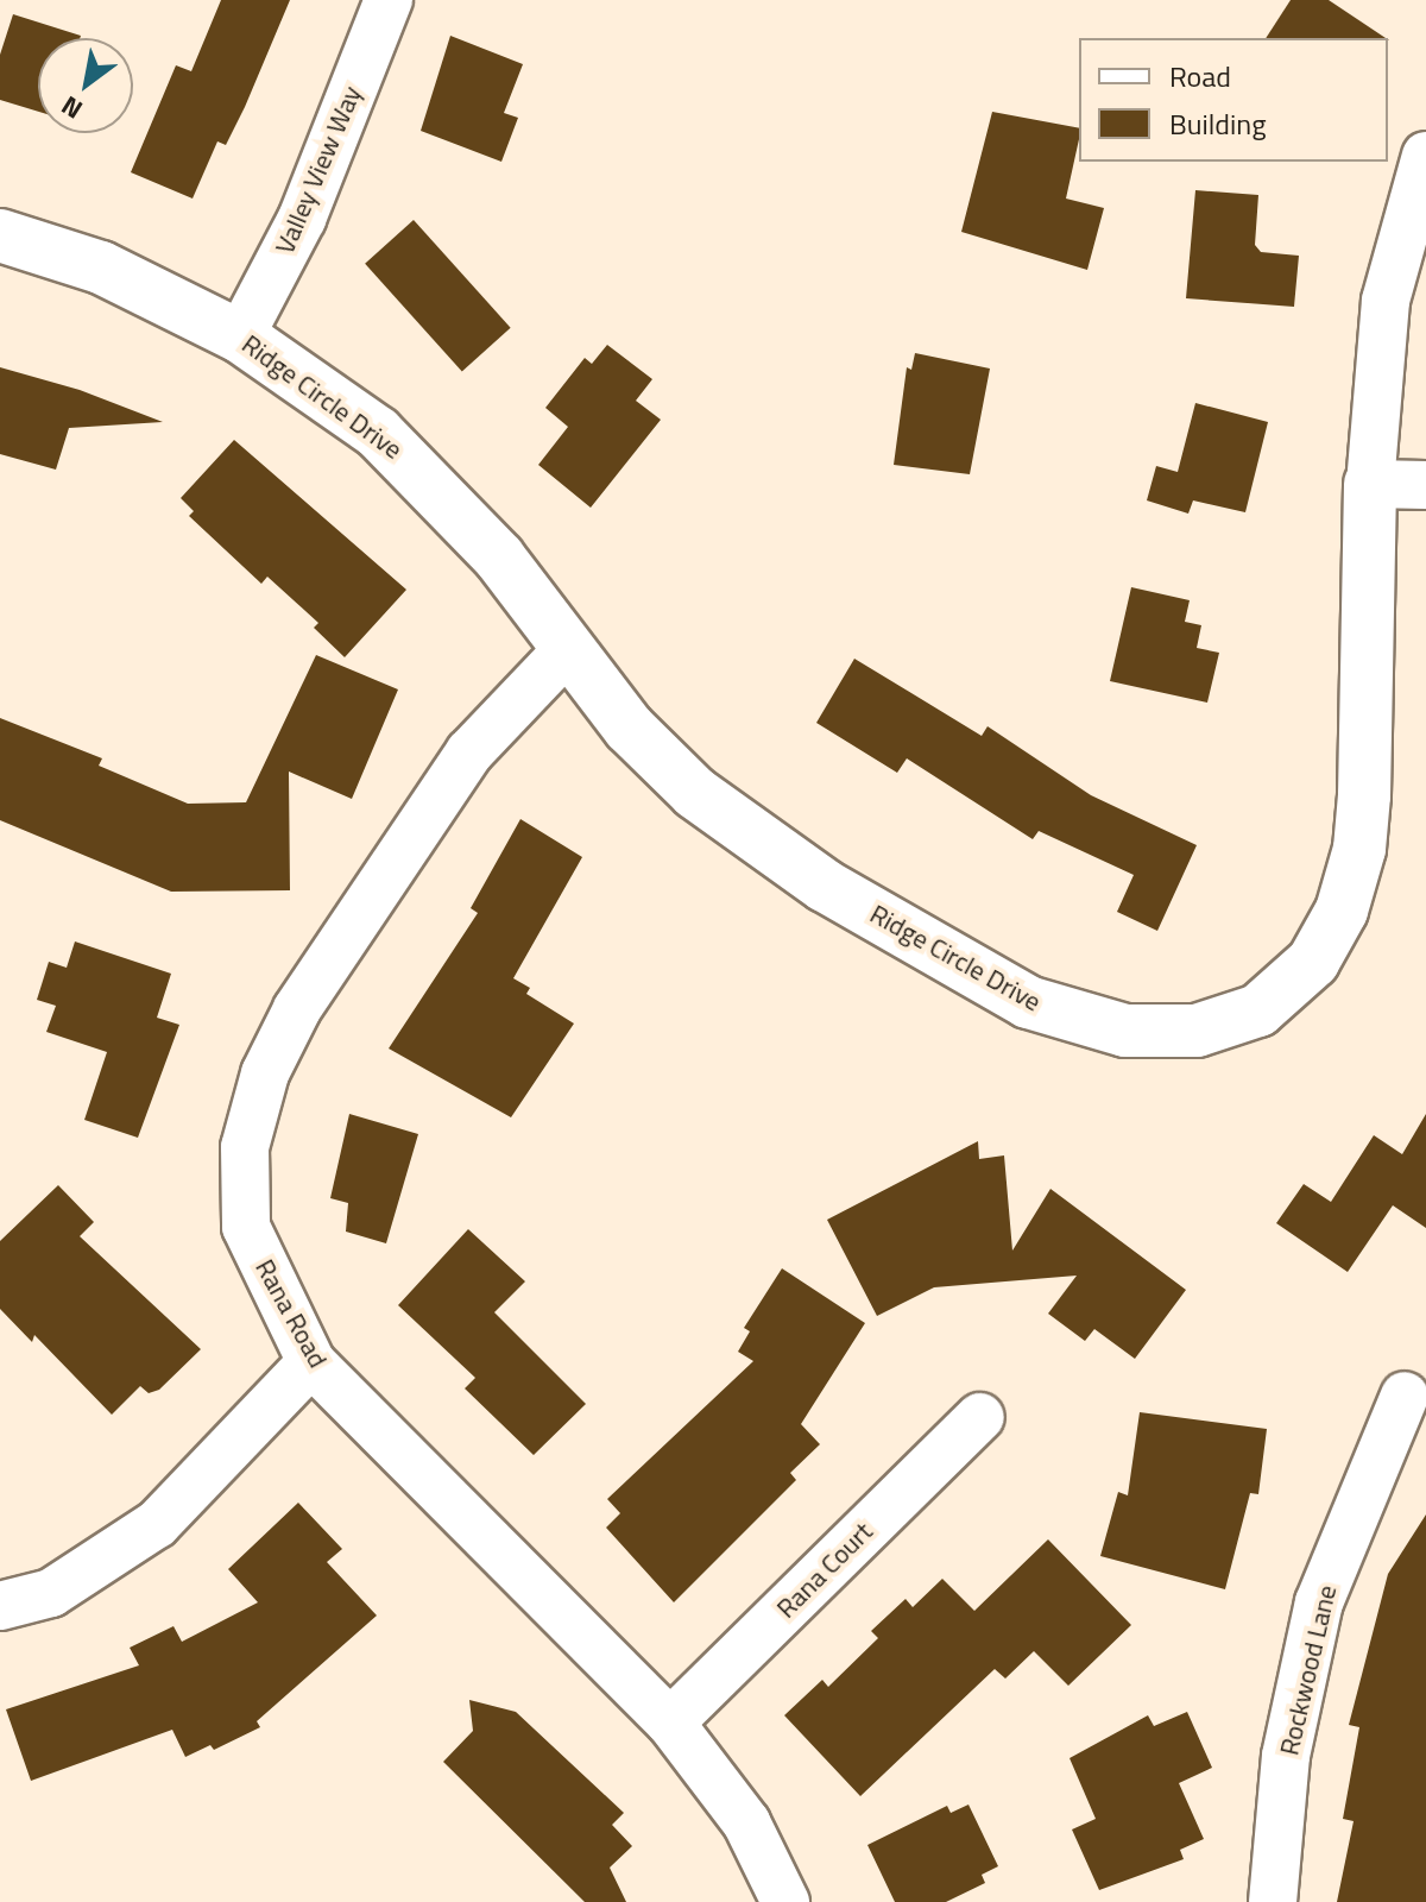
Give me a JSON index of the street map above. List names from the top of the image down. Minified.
{"streets":{"street":["Valley View Way","Ridge Circle Drive","Rana Road","Rana Court","Rockwood Lane"]},"crossings":[["Valley View Way","Ridge Circle Drive"],["Ridge Circle Drive","Rana Road"],["Rana Road","Rana Court"]],"legend":["Road","Building"],"north":"bottom left"}
